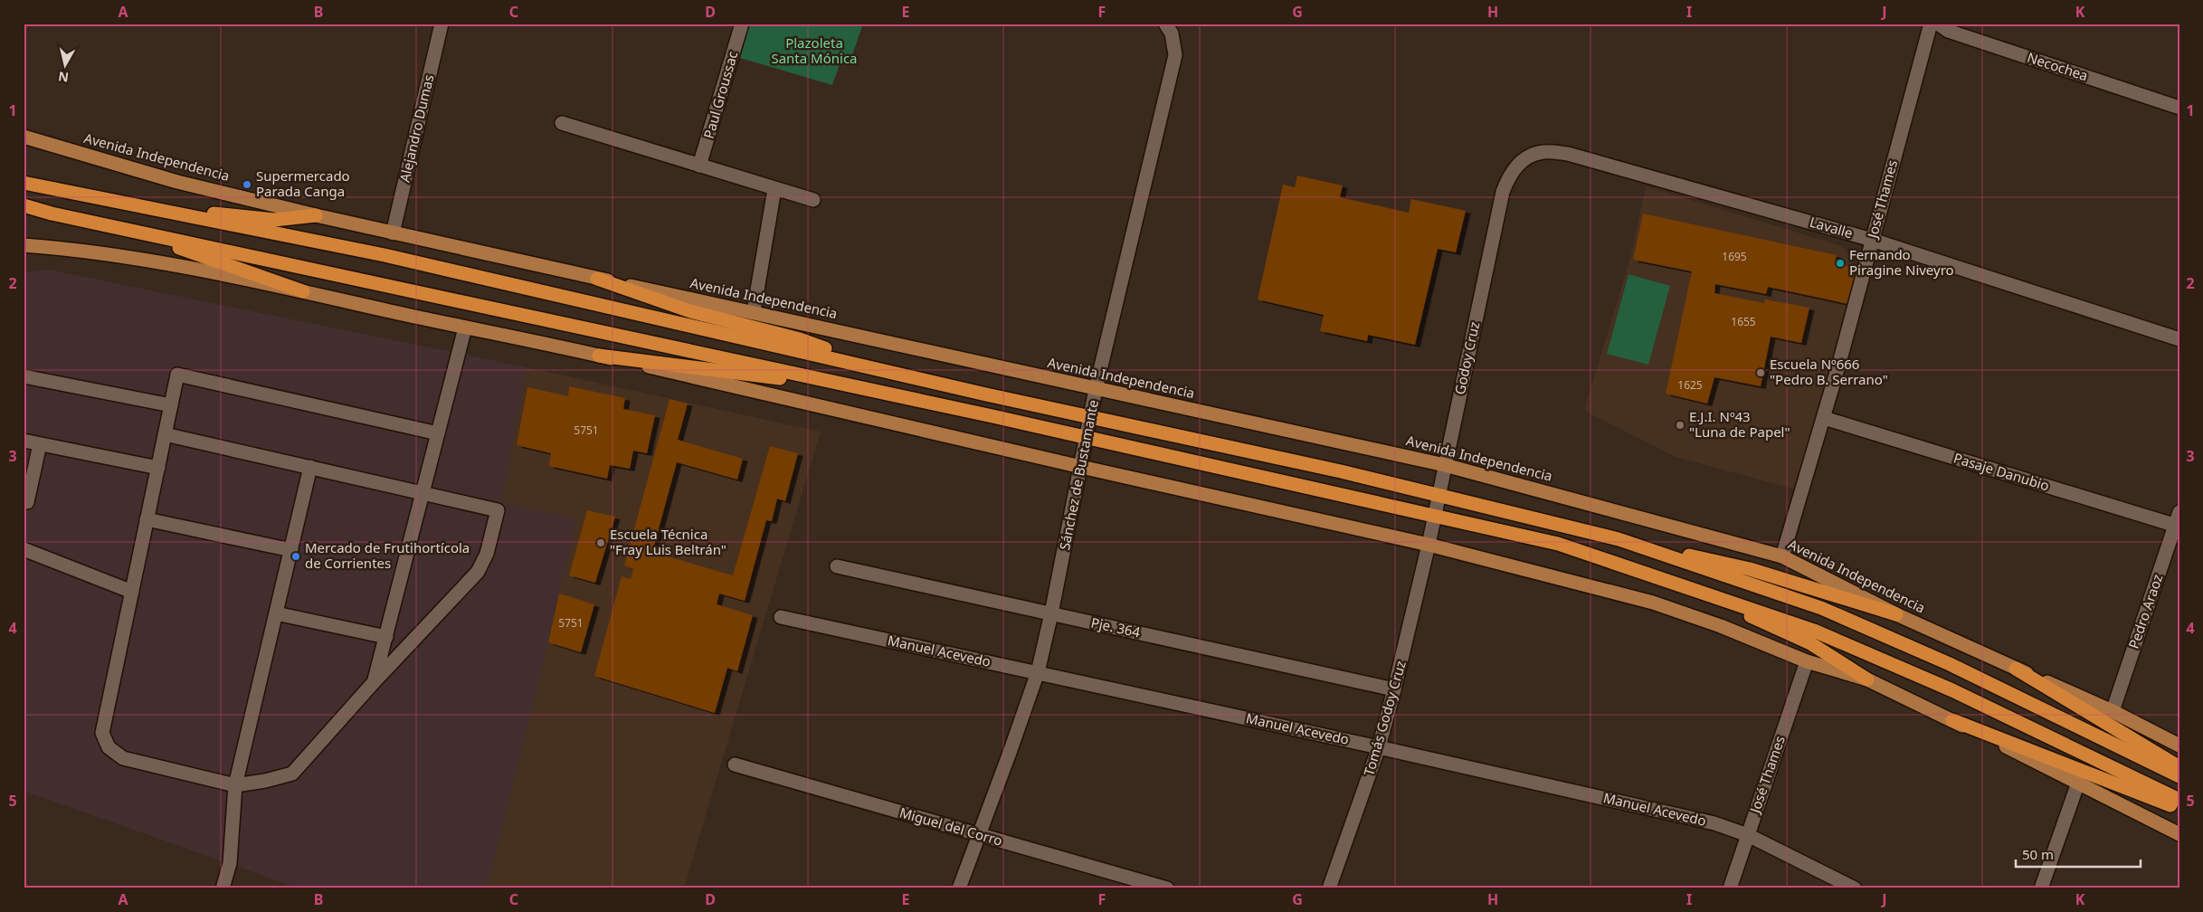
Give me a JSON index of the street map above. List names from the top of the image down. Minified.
{"streets":{"main road":["Avenida Independencia"],"street":["Necochea","Paul Groussac","Alejandro Dumas","José Thames","Lavalle","Godoy Cruz","Pasaje Danubio","Sánchez de Bustamante","Pedro Araoz","Pje. 364","Manuel Acevedo","Tomás Godoy Cruz","Miguel del Corro"]},"crossings":[["Alejandro Dumas","Avenida Independencia"],["Avenida Independencia","José Thames"],["Avenida Independencia","Godoy Cruz"],["Avenida Independencia","Sánchez de Bustamante"],["Avenida Independencia","Pedro Araoz"],["José Thames","Lavalle"],["José Thames","Pasaje Danubio"],["José Thames","Manuel Acevedo"],["Lavalle","Godoy Cruz"],["Godoy Cruz","Tomás Godoy Cruz"],["Pasaje Danubio","Pedro Araoz"],["Sánchez de Bustamante","Pje. 364"],["Sánchez de Bustamante","Manuel Acevedo"],["Sánchez de Bustamante","Miguel del Corro"],["Pje. 364","Tomás Godoy Cruz"],["Manuel Acevedo","Tomás Godoy Cruz"]],"parks":["Plazoleta Santa Mónica"],"places":["Supermercado Parada Canga","Fernando Piragine Niveyro","Escuela Nº666 \"Pedro B. Serrano\"","E.J.I. Nº43 \"Luna de Papel\"","Escuela Técnica \"Fray Luis Beltrán\"","Mercado de Frutihortícola de Corrientes"],"house_numbers":["1695","1655","1625","5751","5751"],"scale_bar":"50 m","north":"bottom","grid":{"columns":["A","B","C","D","E","F","G","H","I","J","K"],"rows":["1","2","3","4","5"]}}
